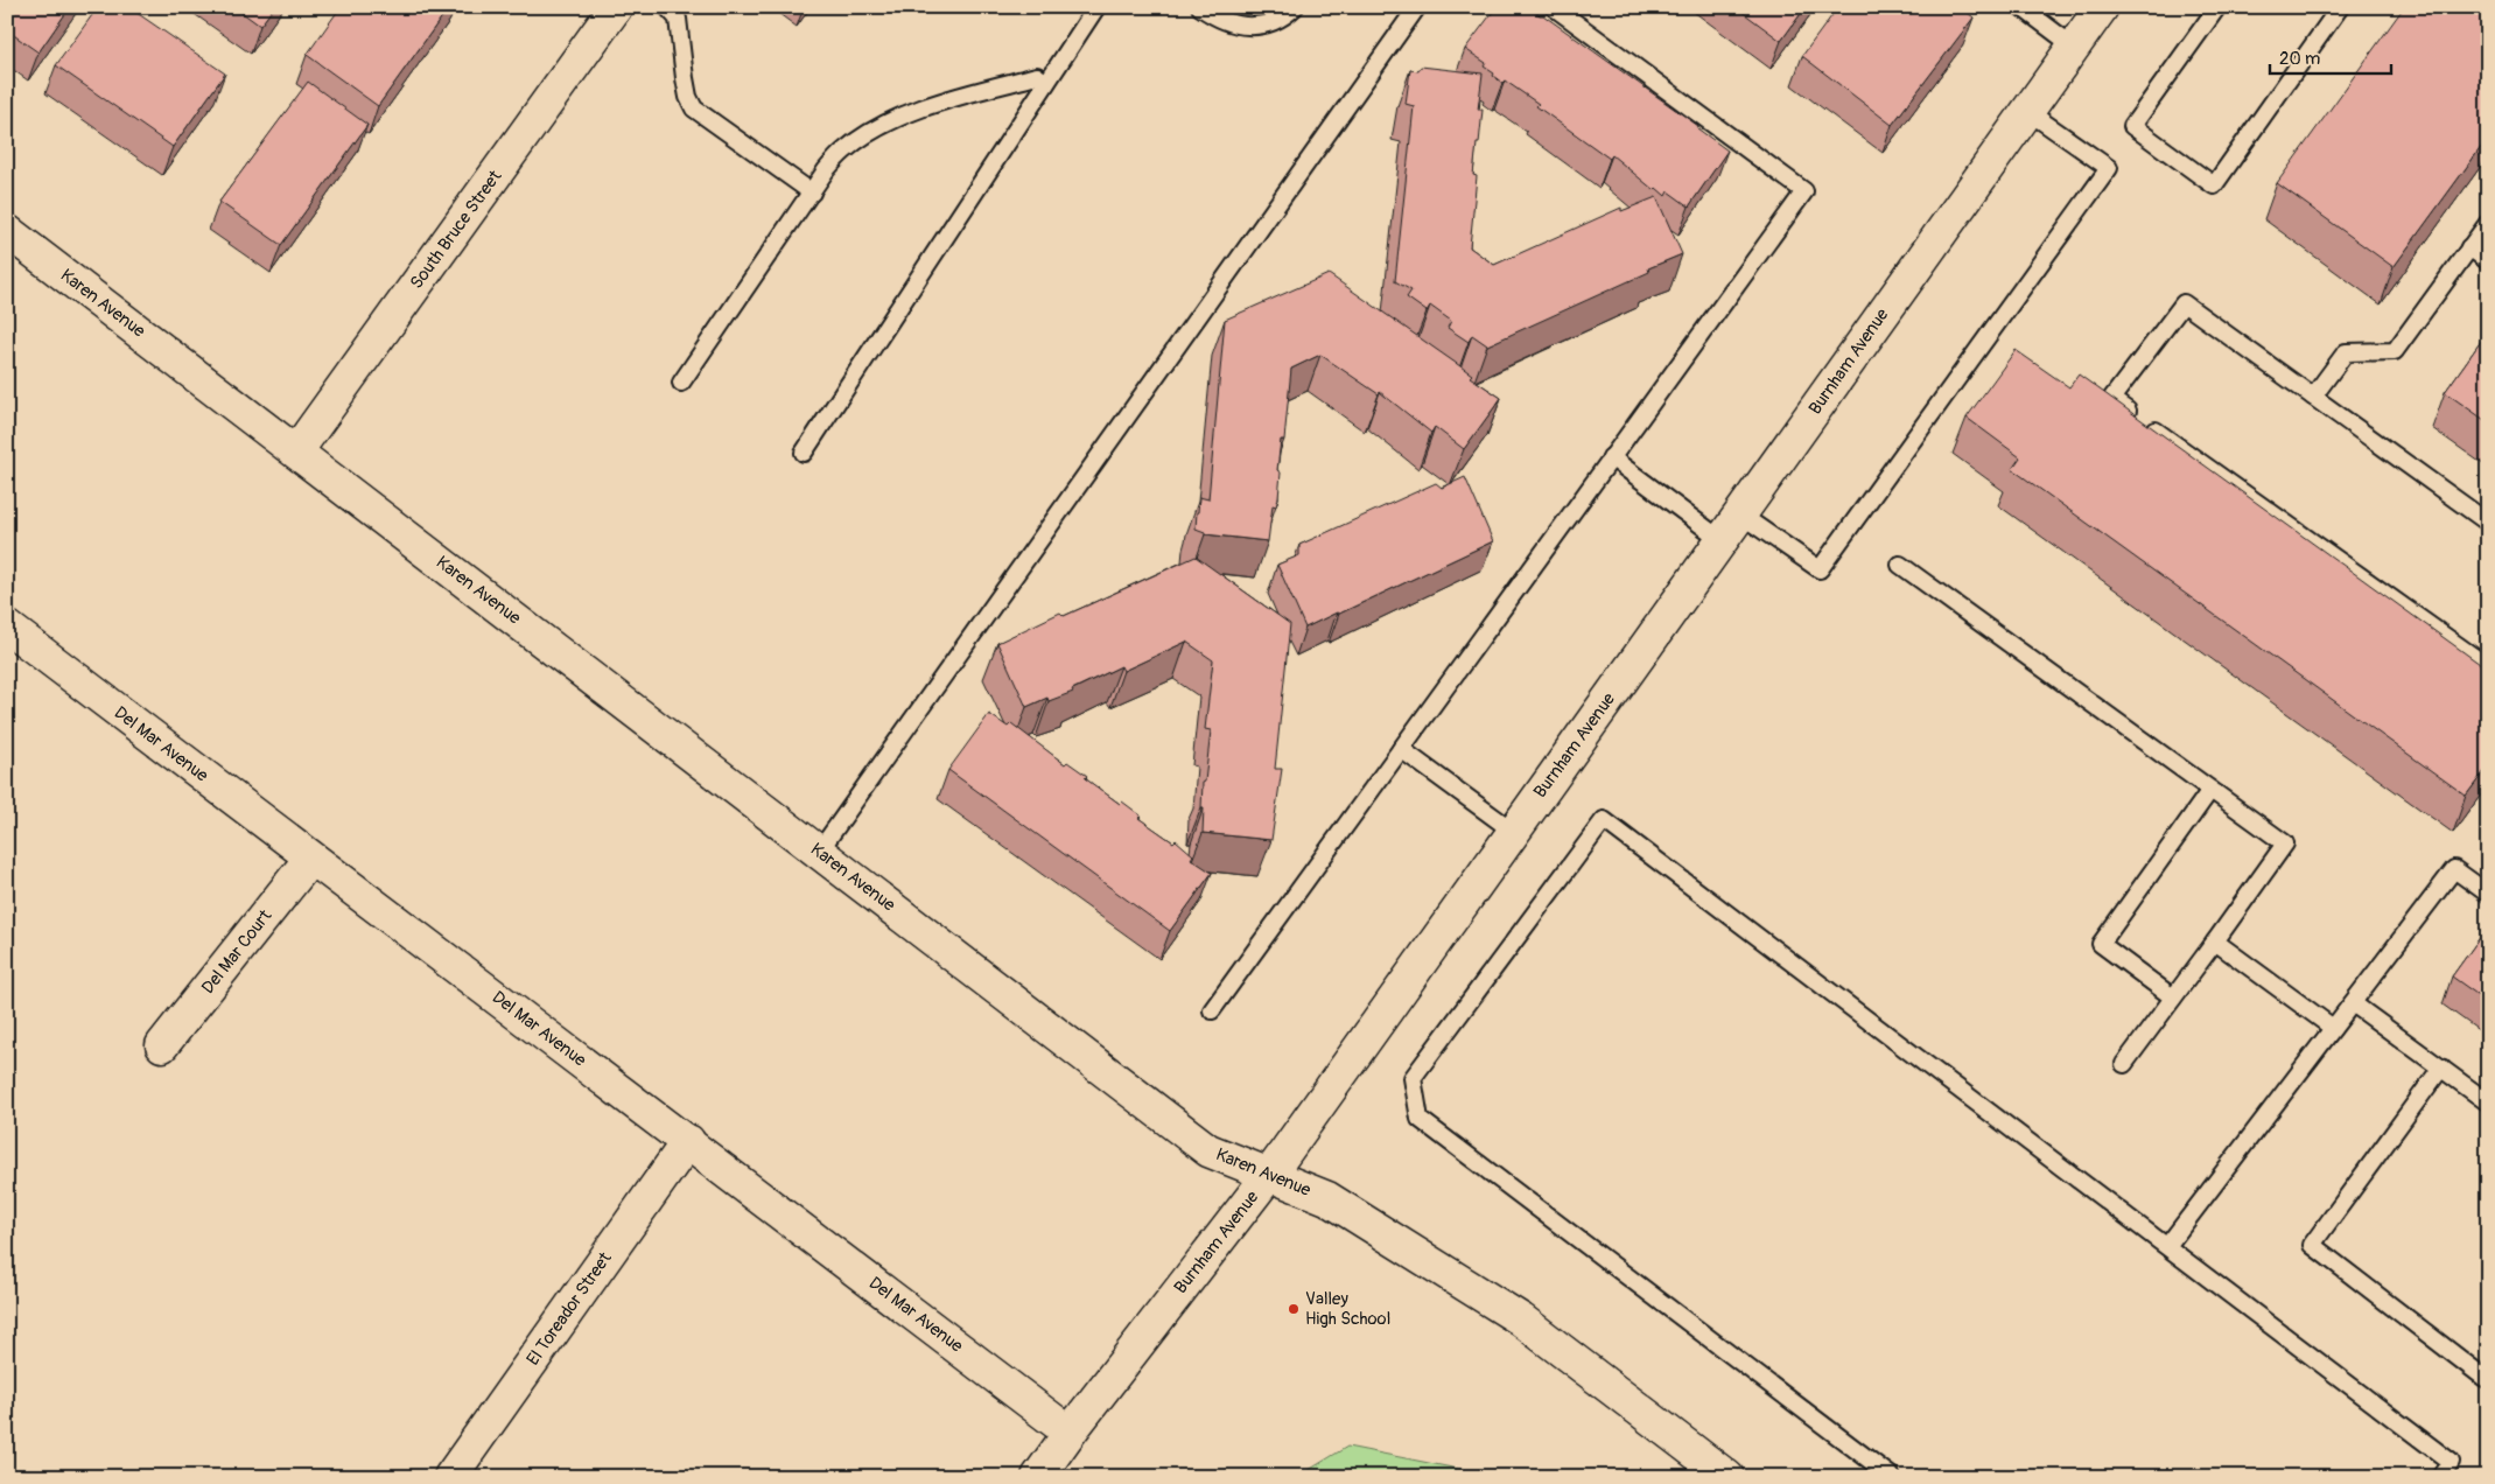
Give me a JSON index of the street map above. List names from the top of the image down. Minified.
{"streets":{"street":["South Bruce Street","Karen Avenue","Burnham Avenue","Del Mar Avenue","Del Mar Court","El Toreador Street"]},"crossings":[["South Bruce Street","Karen Avenue"],["Karen Avenue","Burnham Avenue"],["Burnham Avenue","Del Mar Avenue"],["Del Mar Avenue","Del Mar Court"],["Del Mar Avenue","El Toreador Street"]],"places":["Valley High School"],"scale_bar":"20 m"}
